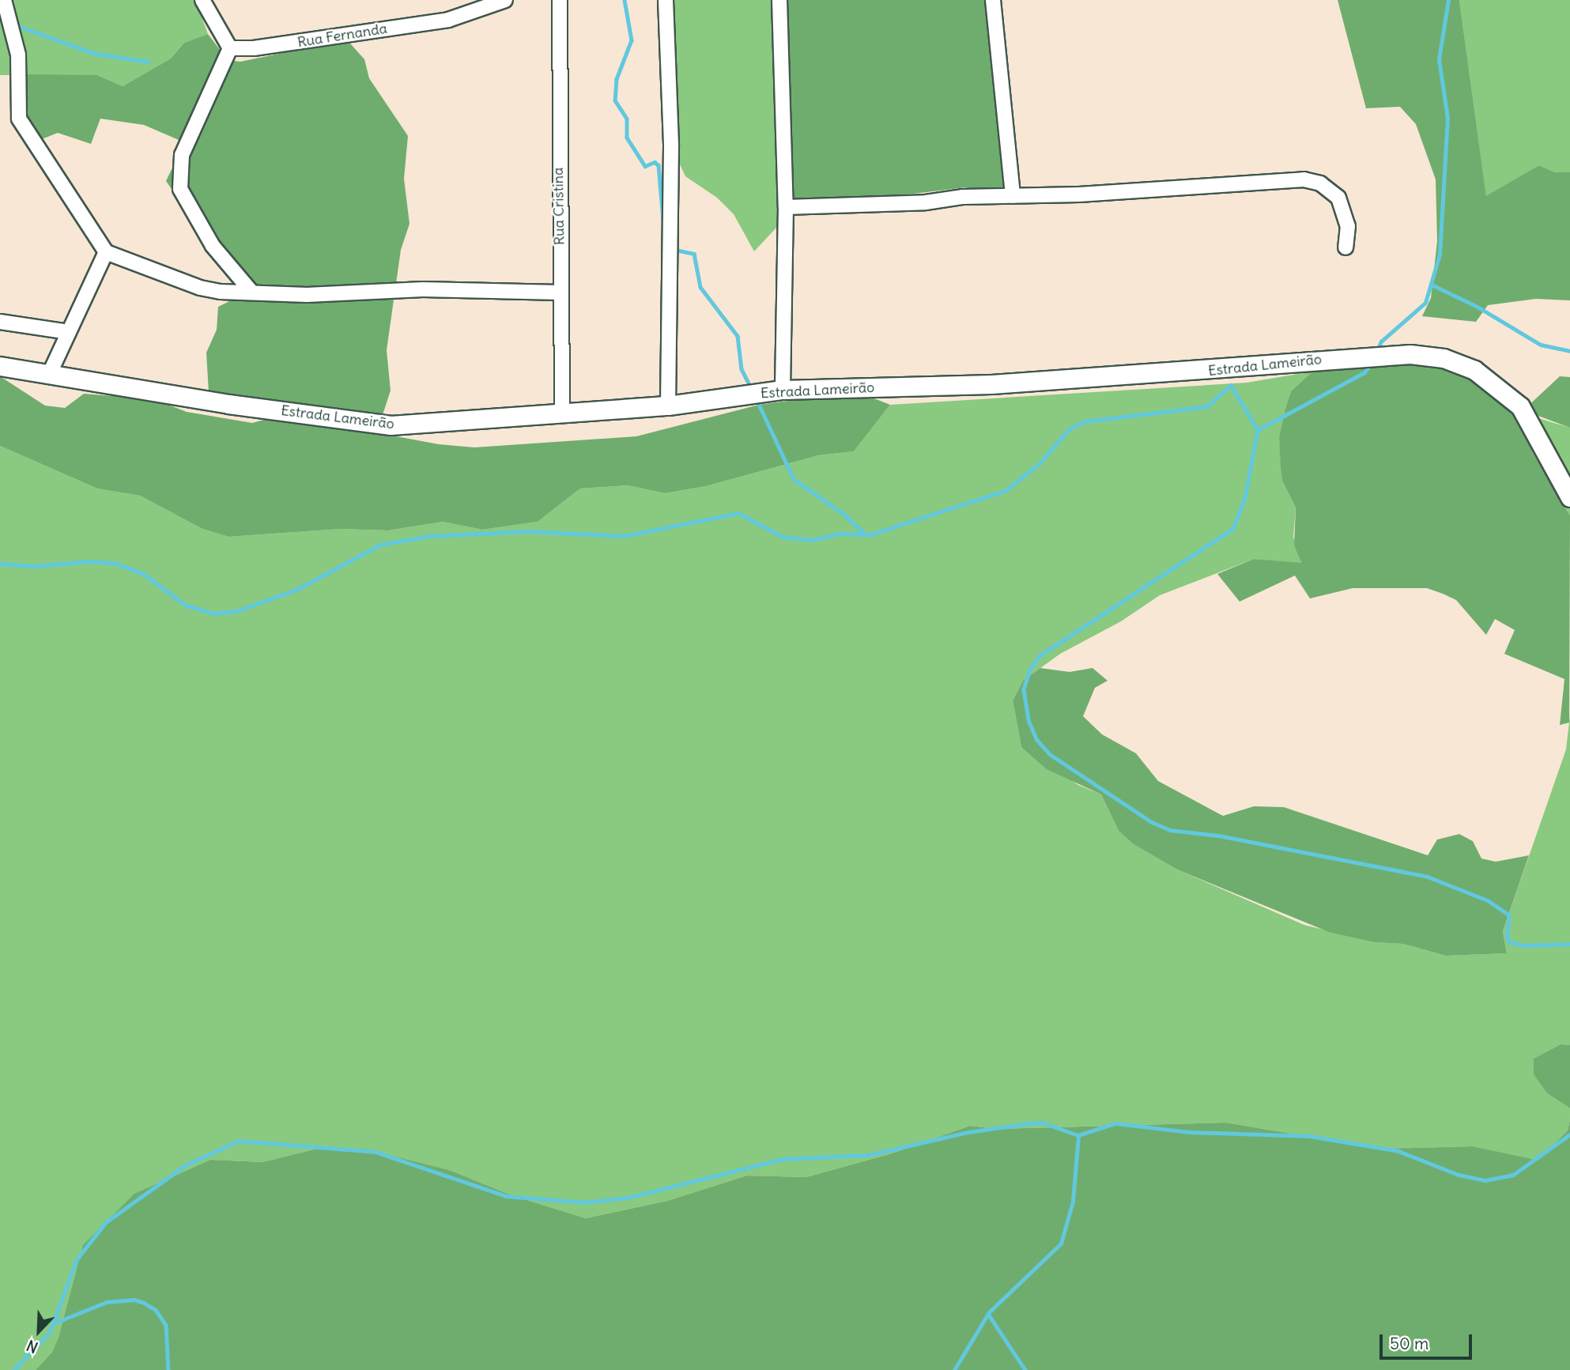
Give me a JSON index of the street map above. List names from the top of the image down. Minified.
{"streets":{"street":["Rua Fernanda","Rua Cristina","Estrada Lameirão"]},"crossings":[["Rua Cristina","Estrada Lameirão"]],"scale_bar":"50 m","north":"bottom left"}
